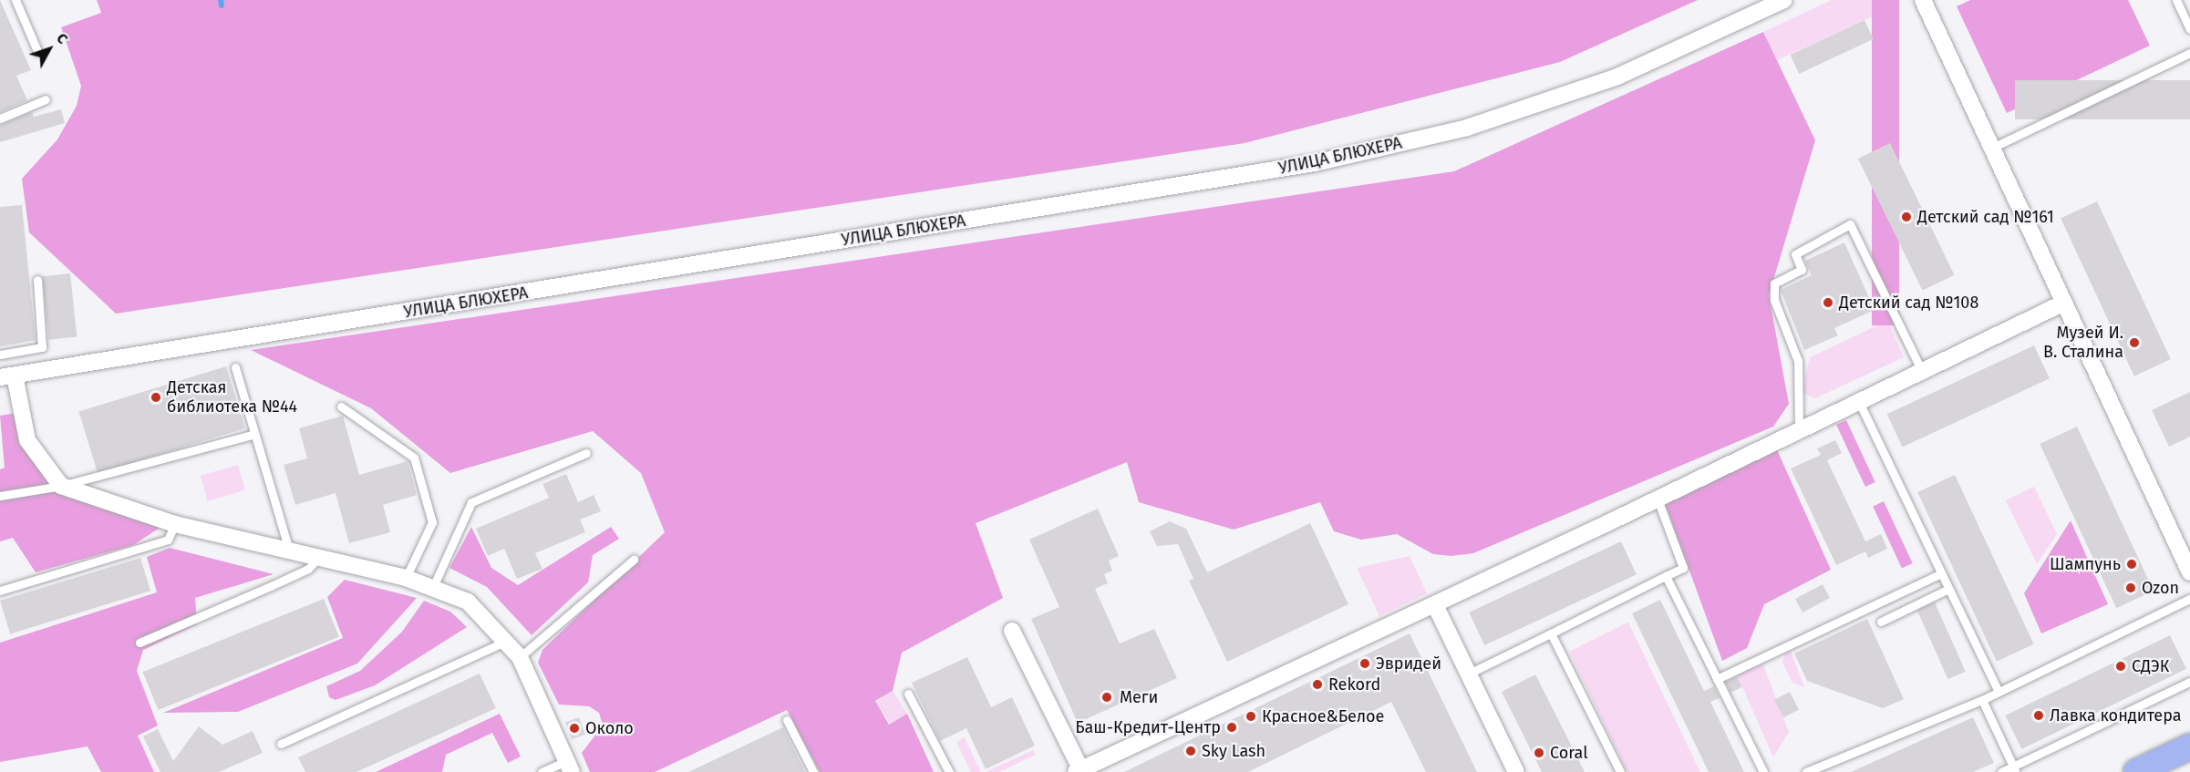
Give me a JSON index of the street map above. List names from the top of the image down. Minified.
{"streets":{"street":["УЛИЦА БЛЮХЕРА"]},"places":["Детский сад №161","Детский сад №108","Музей И. В. Сталина","Детская библиотека №44","Шампунь","Ozon","Эвридей","СДЭК","Rekord","Меги","Лавка кондитера","Красное&Белое","Баш-Кредит-Центр","Около","Sky Lash","Coral"],"north":"top right"}
